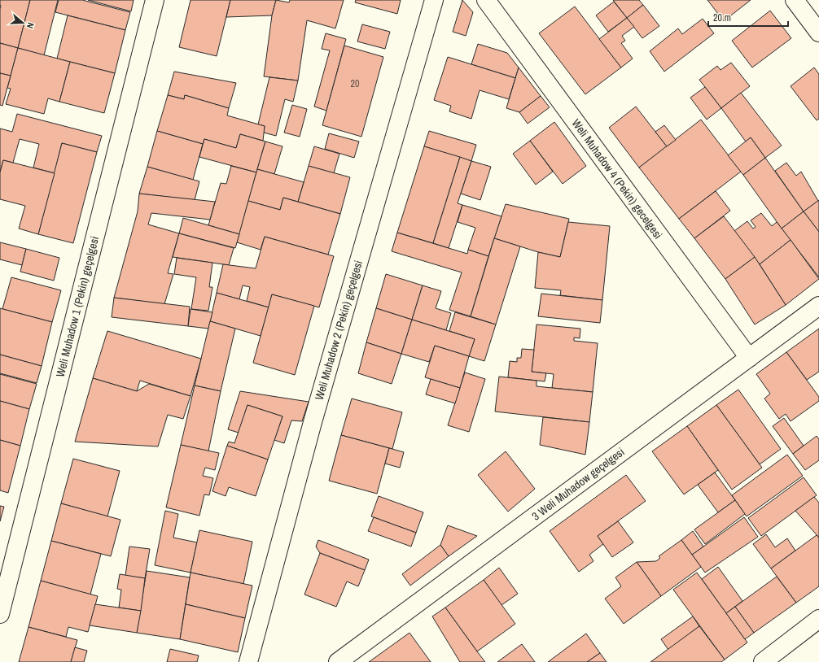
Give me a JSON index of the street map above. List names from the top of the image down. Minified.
{"streets":{"street":["Weli Muhadow 4 (Pekin) gecelgesi","Weli Muhadow 1 (Pekin) geçelgesi","Weli Muhadow 2 (Pekin) geçelgesi","3 Weli Muhadow geçelgesi"]},"crossings":[["Weli Muhadow 4 (Pekin) gecelgesi","3 Weli Muhadow geçelgesi"]],"house_numbers":["20"],"scale_bar":"20 m","north":"right"}
